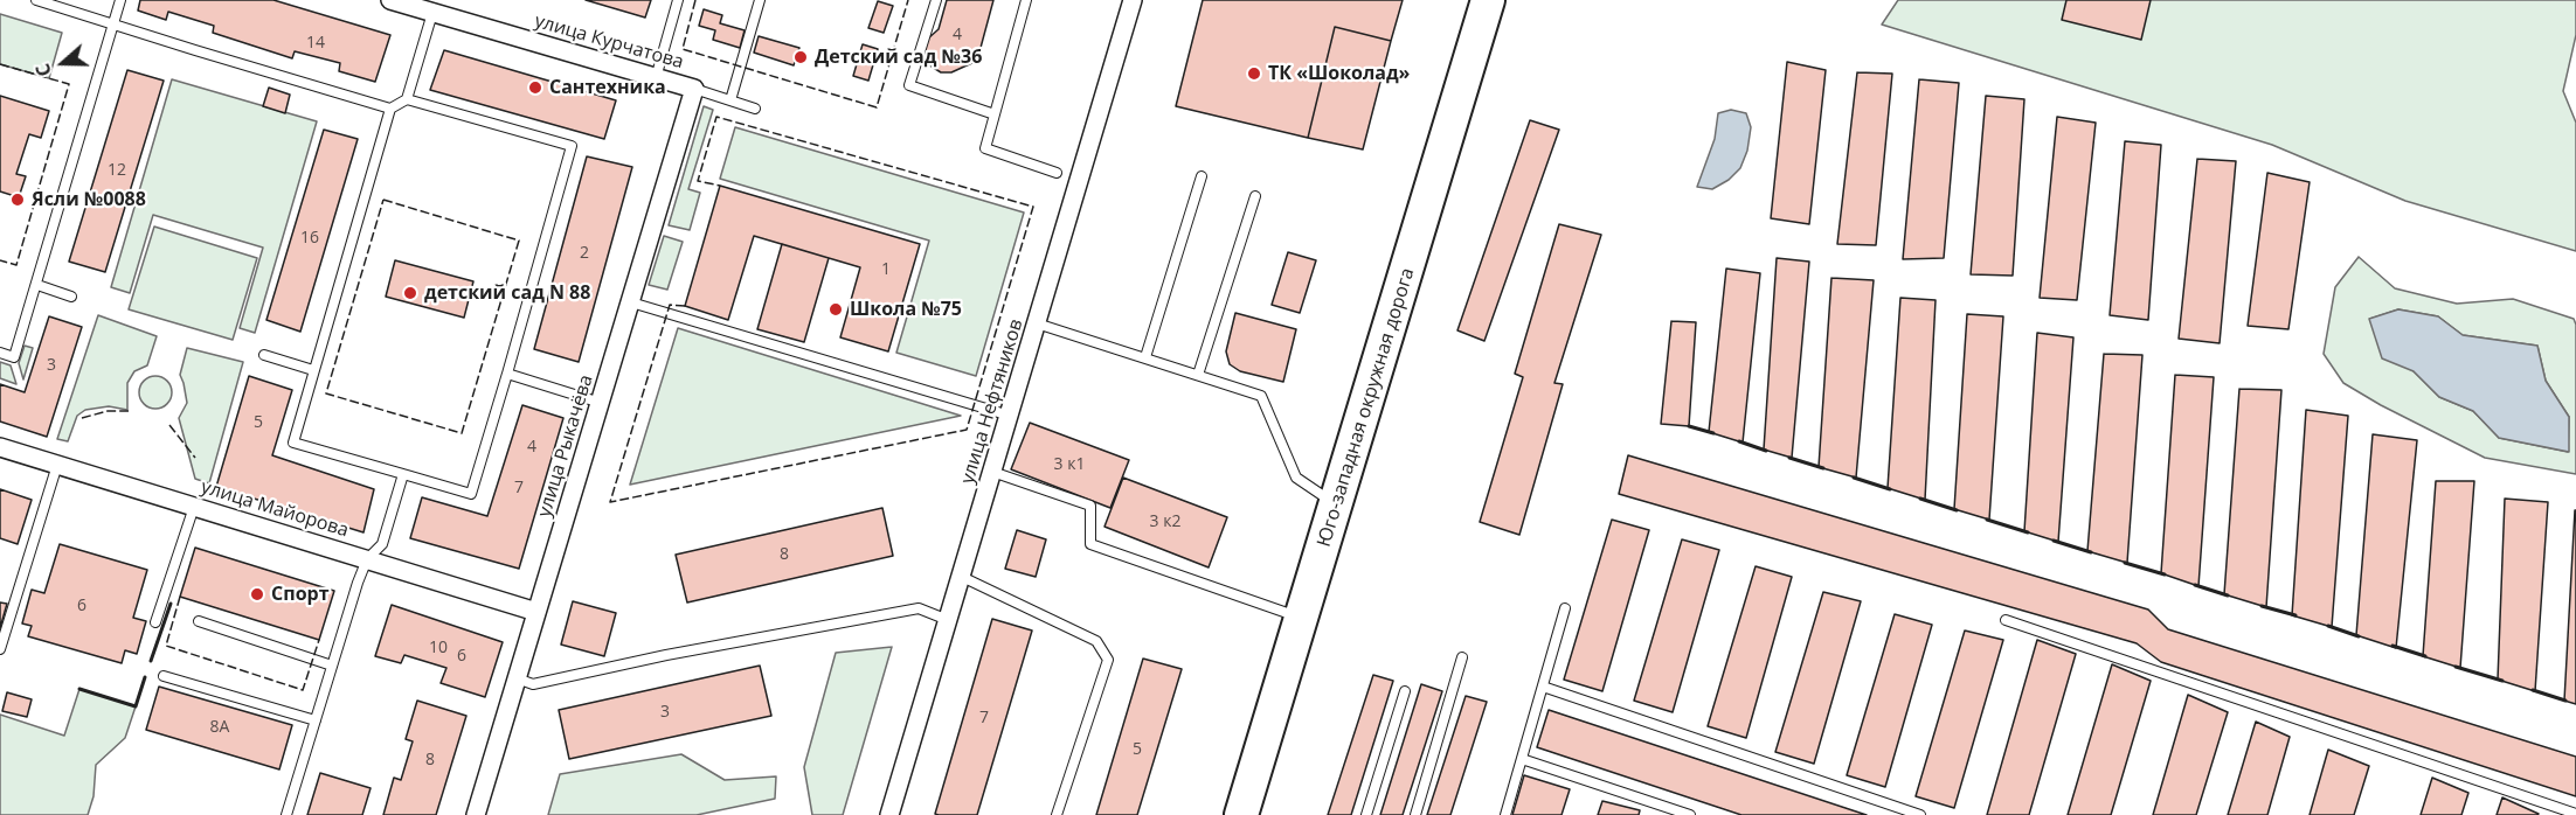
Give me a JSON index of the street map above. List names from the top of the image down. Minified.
{"streets":{"highway":["Юго-западная окружная дорога"],"street":["улица Курчатова","улица Нефтяников","улица Рыкачёва","улица Майорова"]},"crossings":[["улица Курчатова","улица Рыкачёва"],["улица Рыкачёва","улица Майорова"]],"places":["Детский сад №36","ТК «Шоколад»","Сантехника","Ясли №0088","детский сад N 88","Школа №75","Спорт"],"house_numbers":["4","14","12","16","2","1","3","5","4","3 к1","7","3 к2","8","6","10","6","3","7","8А","5","8"],"north":"left"}
